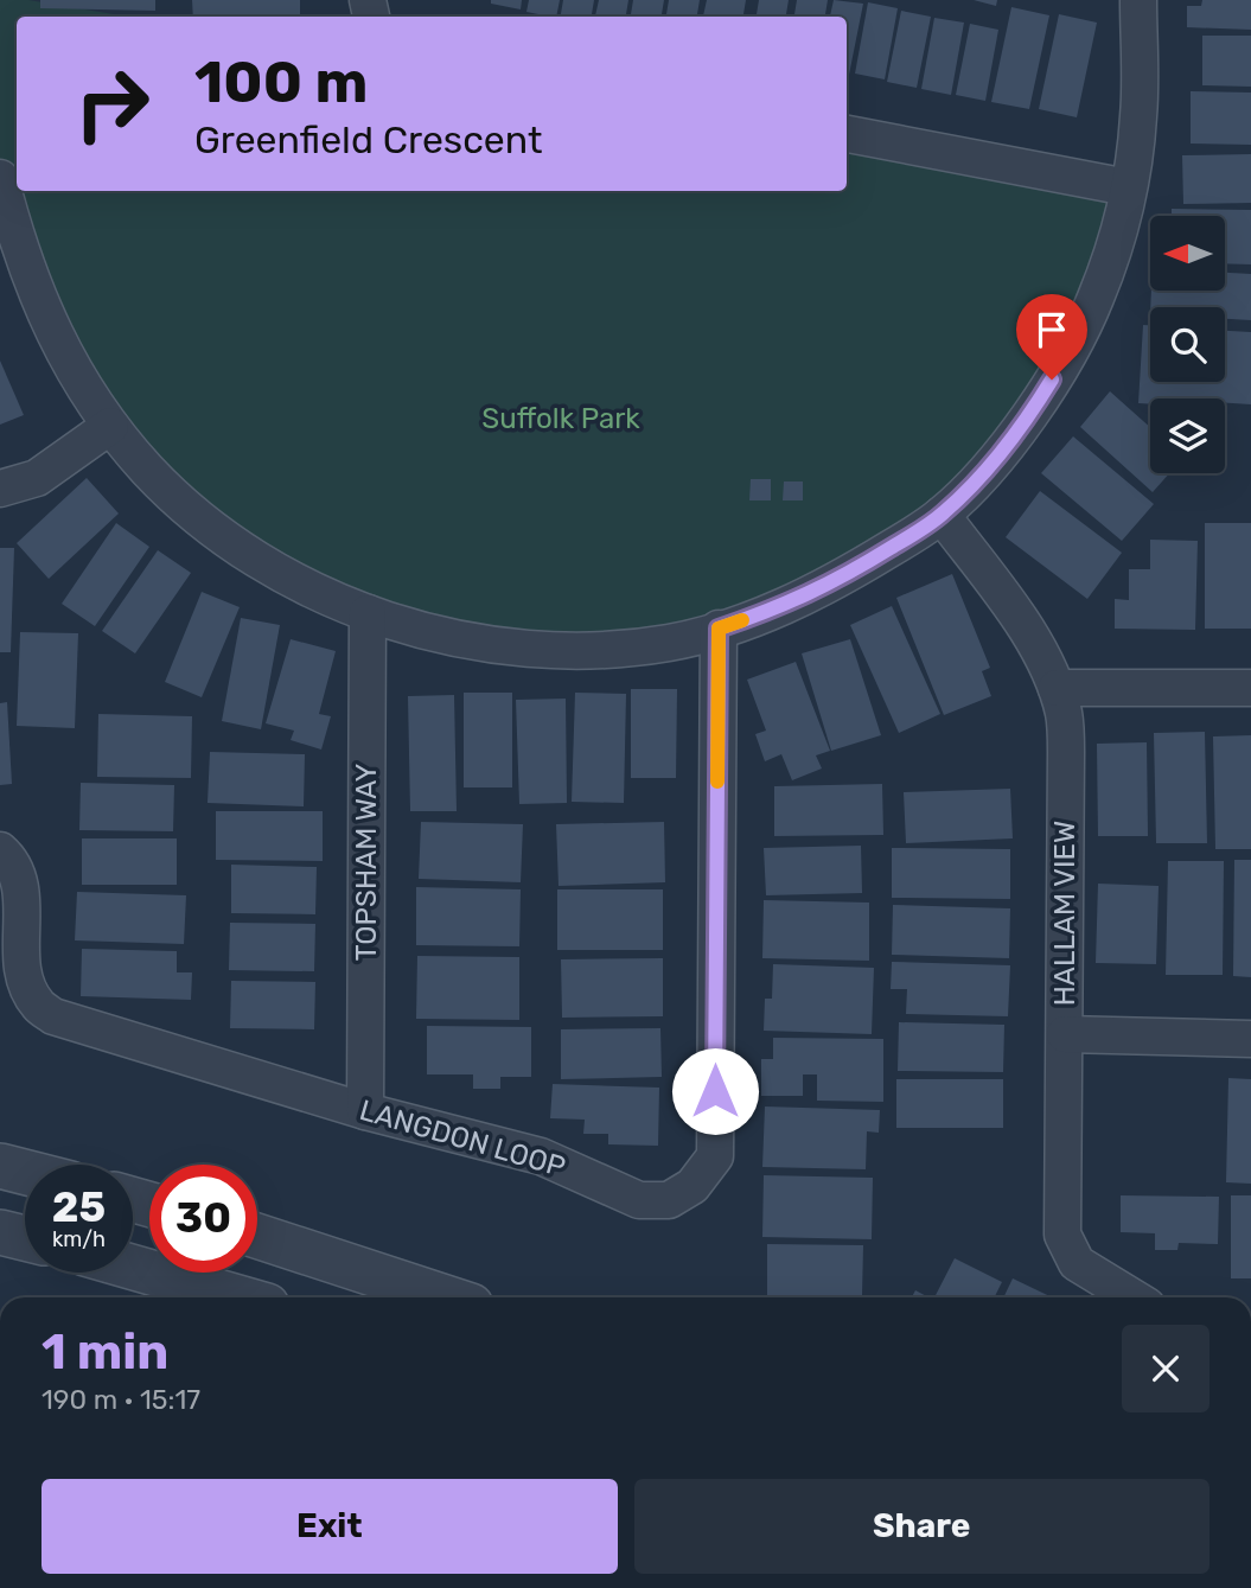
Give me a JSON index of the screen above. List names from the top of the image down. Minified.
{"streets":{"street":["TOPSHAM WAY","HALLAM VIEW","LANGDON LOOP"]},"crossings":[["TOPSHAM WAY","LANGDON LOOP"]],"parks":["Suffolk Park"],"north":"left","page":{"turn":["100 m","Greenfield Crescent"],"speed":"25 km/h","limit":"30","heading":["1 min","190 m · 15:17"],"buttons":["Exit","Share"]}}
